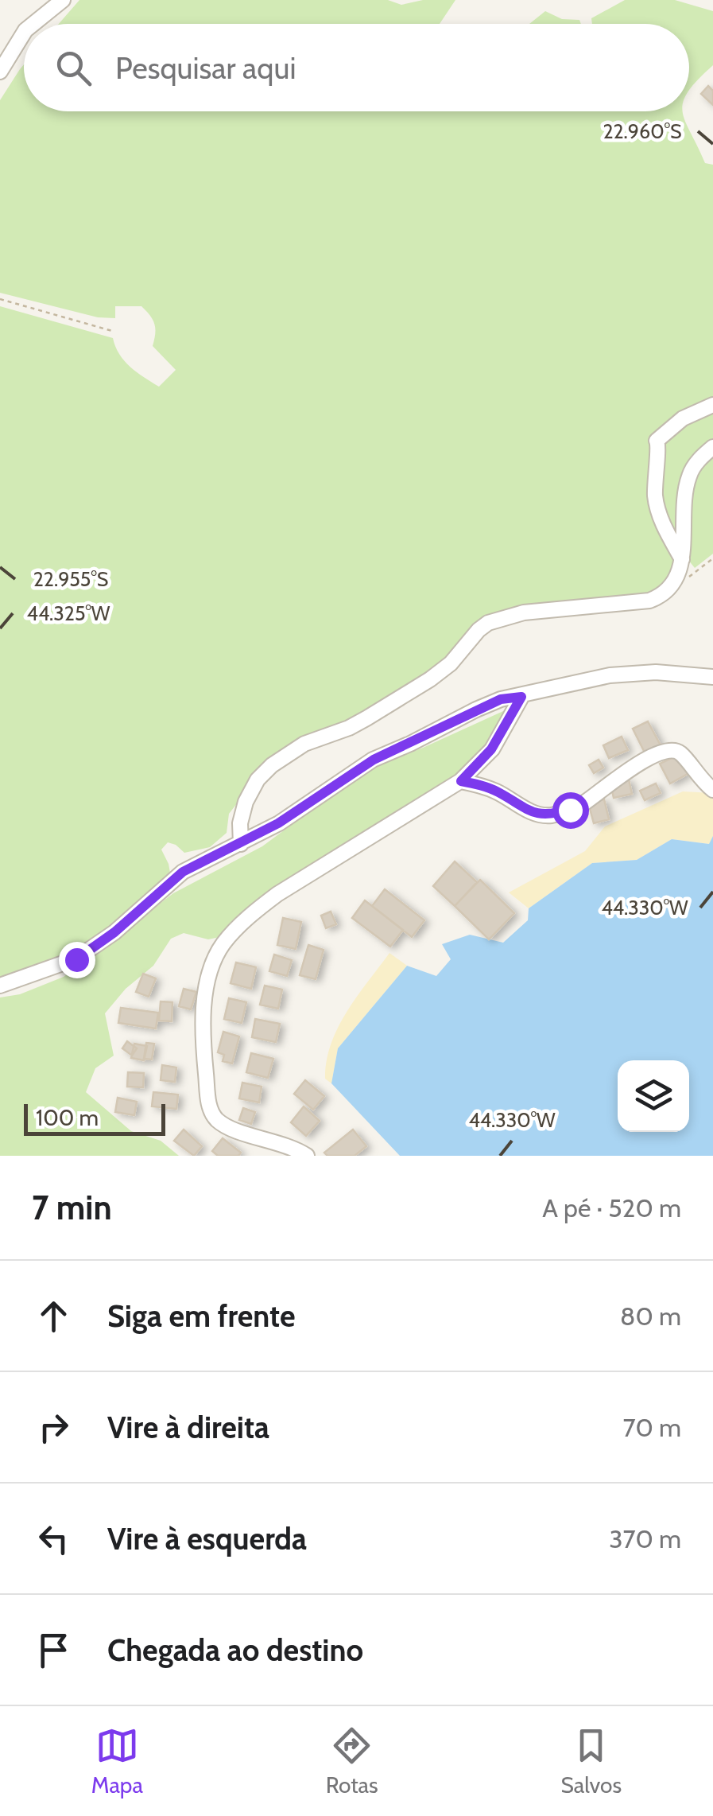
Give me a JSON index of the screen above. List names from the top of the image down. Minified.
{"scale_bar":"100 m","page":{"search":"Pesquisar aqui","scale":"100 m","heading":["7 min","A pé · 520 m"],"list":[["Siga em frente","80 m"],["Vire à direita","70 m"],["Vire à esquerda","370 m"],"Chegada ao destino"],"nav":["Mapa","Rotas","Salvos"]},"coordinates":["22.960°S","22.955°S","44.325°W","44.330°W"]}
